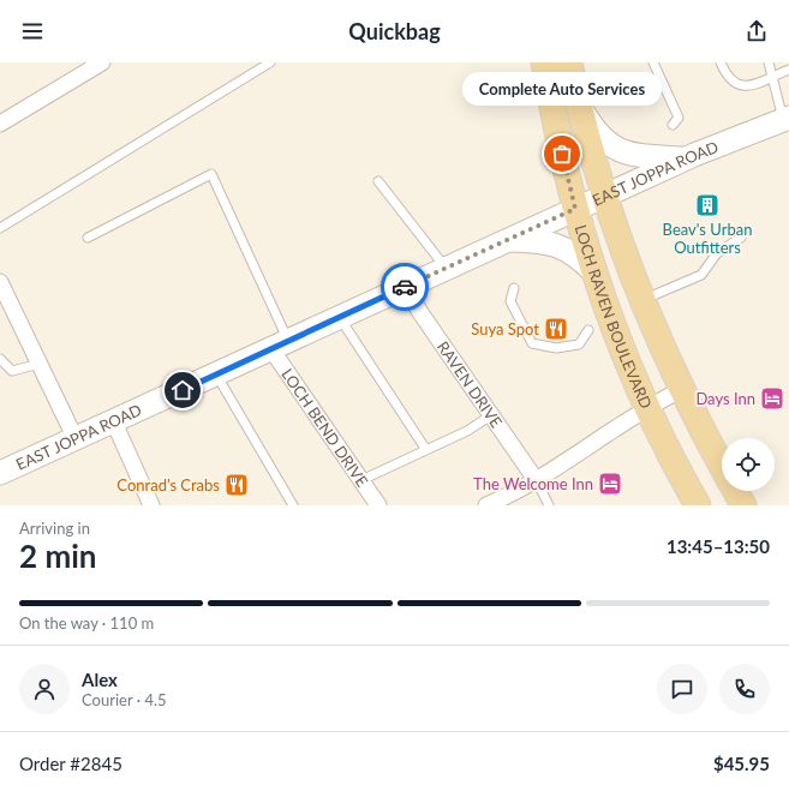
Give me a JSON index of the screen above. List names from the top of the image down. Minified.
{"streets":{"main road":["EAST JOPPA ROAD","LOCH RAVEN BOULEVARD"],"street":["RAVEN DRIVE","LOCH BEND DRIVE"]},"crossings":[["EAST JOPPA ROAD","LOCH RAVEN BOULEVARD"],["EAST JOPPA ROAD","RAVEN DRIVE"],["EAST JOPPA ROAD","LOCH BEND DRIVE"]],"places":{"other":["Complete Auto Services"],"building":["Beav's Urban Outfitters"],"restaurant":["Suya Spot","Conrad’s Crabs"],"hotel":["Days Inn","The Welcome Inn"]},"page":{"header":"Quickbag","bubble":"Complete Auto Services","heading":["2 min","Arriving in","13:45–13:50"],"panel":["Alex","Courier · 4.5","Order #2845","$45.95"],"bar":"On the way · 110 m"}}
